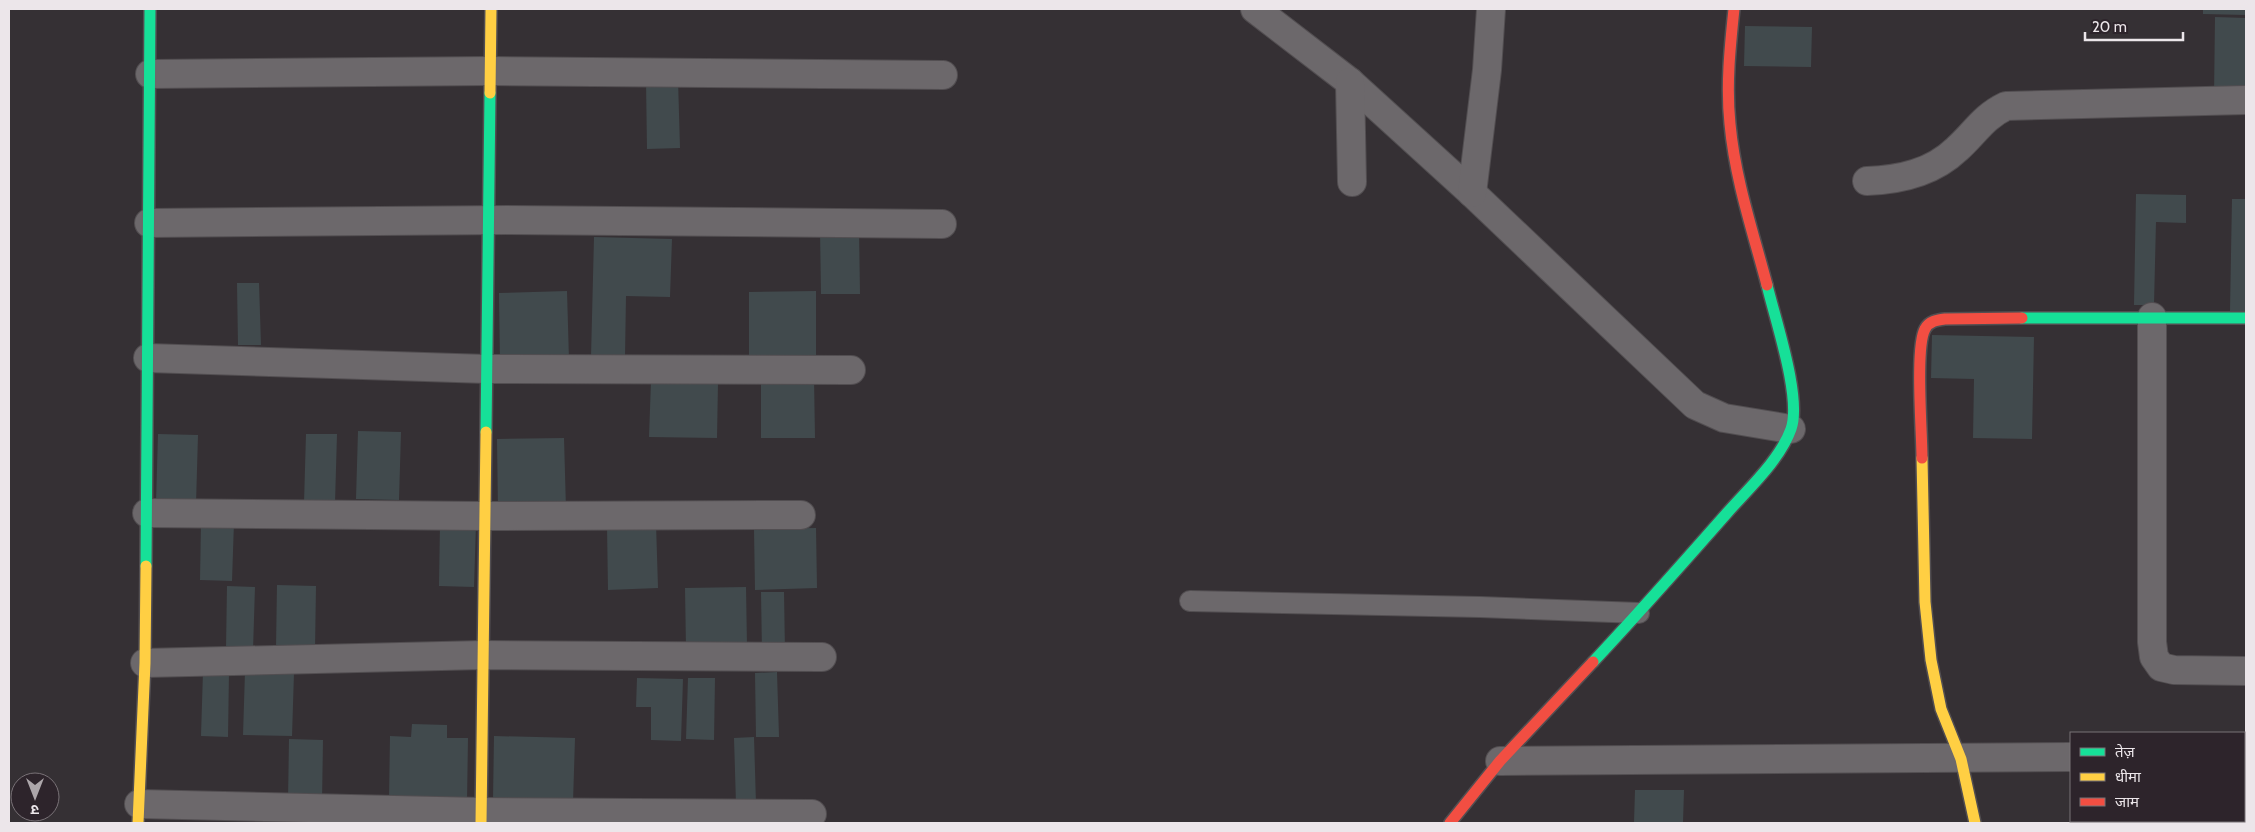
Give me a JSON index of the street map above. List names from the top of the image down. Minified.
{"legend":["तेज़","धीमा","जाम"],"scale_bar":"20 m","north":"bottom"}
